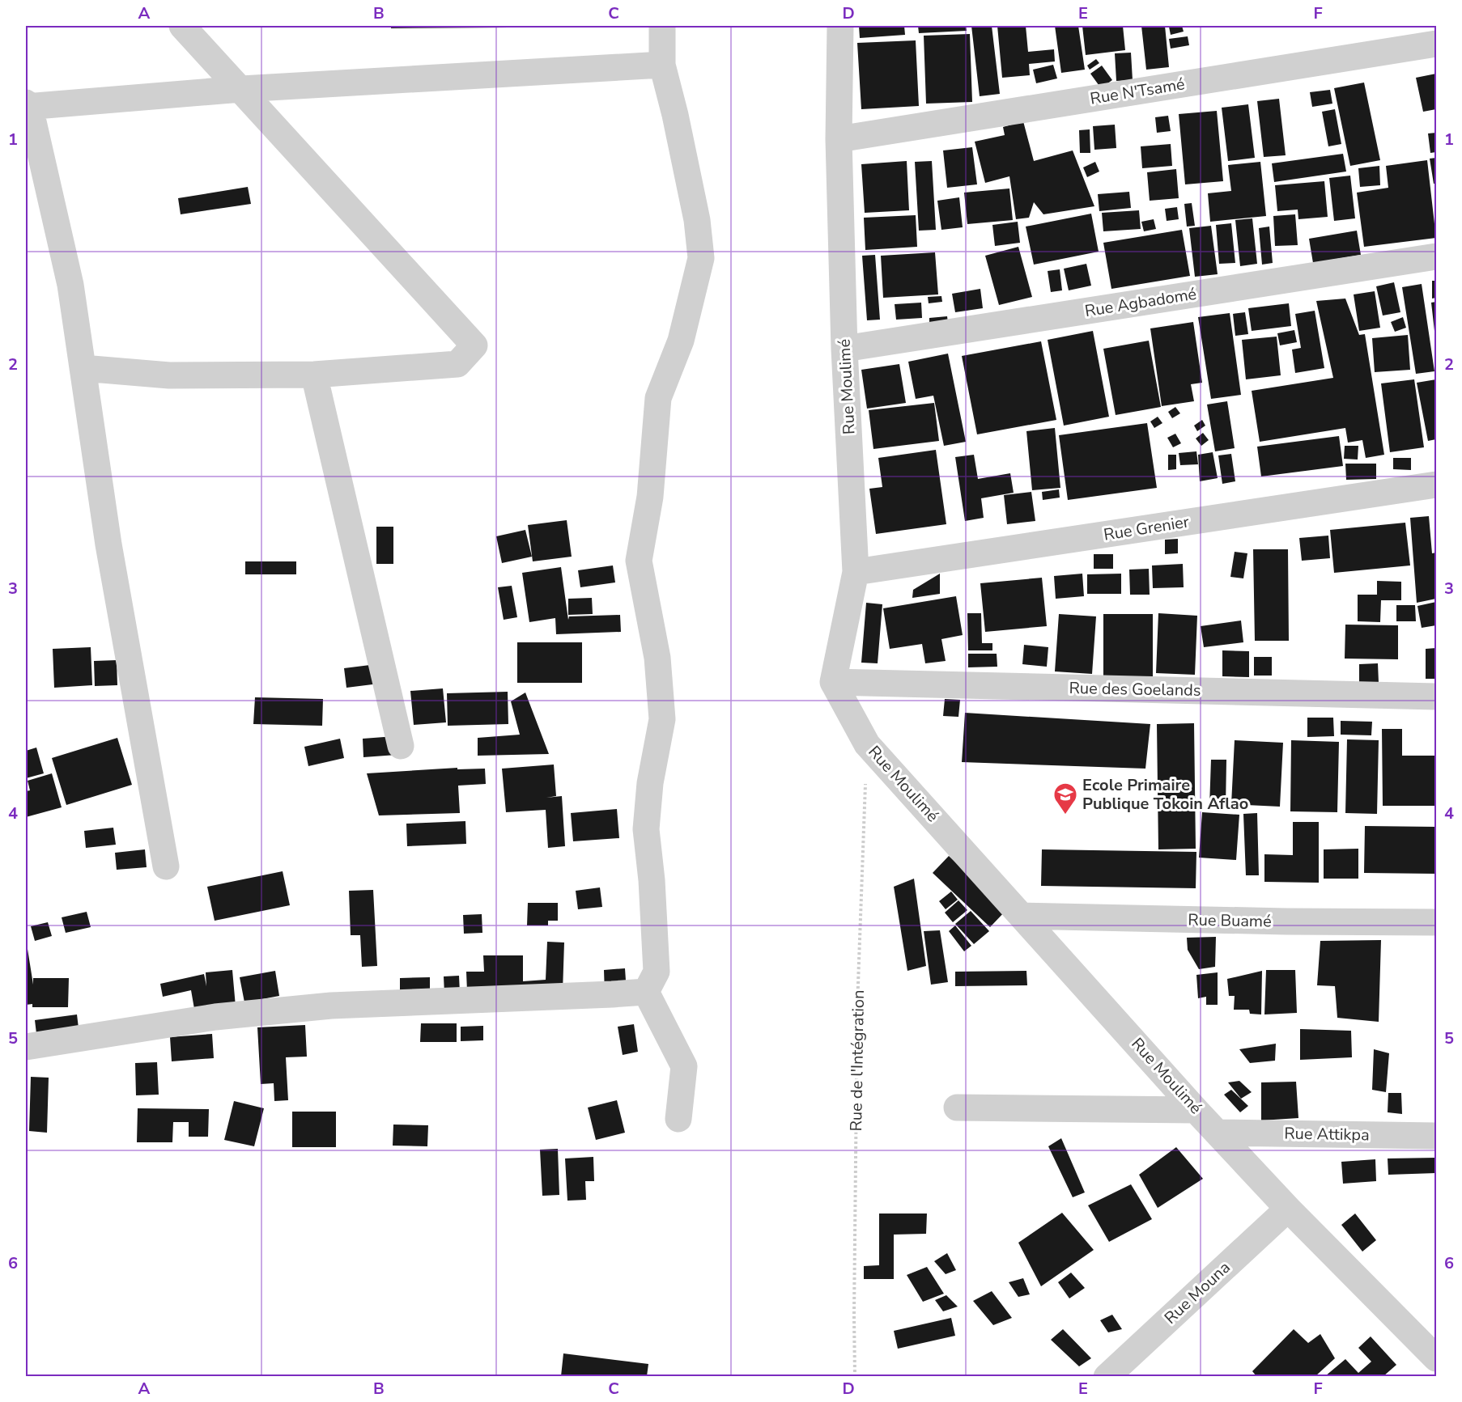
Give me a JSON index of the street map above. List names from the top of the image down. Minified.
{"streets":{"street":["Rue N'Tsamé","Rue Agbadomé","Rue Moulimé","Rue Grenier","Rue des Goelands","Rue Buamé","Rue Attikpa","Rue Mouna"],"path":["Rue de l'Intégration"]},"crossings":[["Rue N'Tsamé","Rue Moulimé"],["Rue Agbadomé","Rue Moulimé"],["Rue Moulimé","Rue Grenier"],["Rue Moulimé","Rue des Goelands"],["Rue Moulimé","Rue Buamé"],["Rue Moulimé","Rue de l'Intégration"],["Rue Moulimé","Rue Attikpa"],["Rue Moulimé","Rue Mouna"]],"places":{"school or university":["Ecole Primaire Publique Tokoin Aflao"]},"grid":{"columns":["A","B","C","D","E","F"],"rows":["1","2","3","4","5","6"]}}
